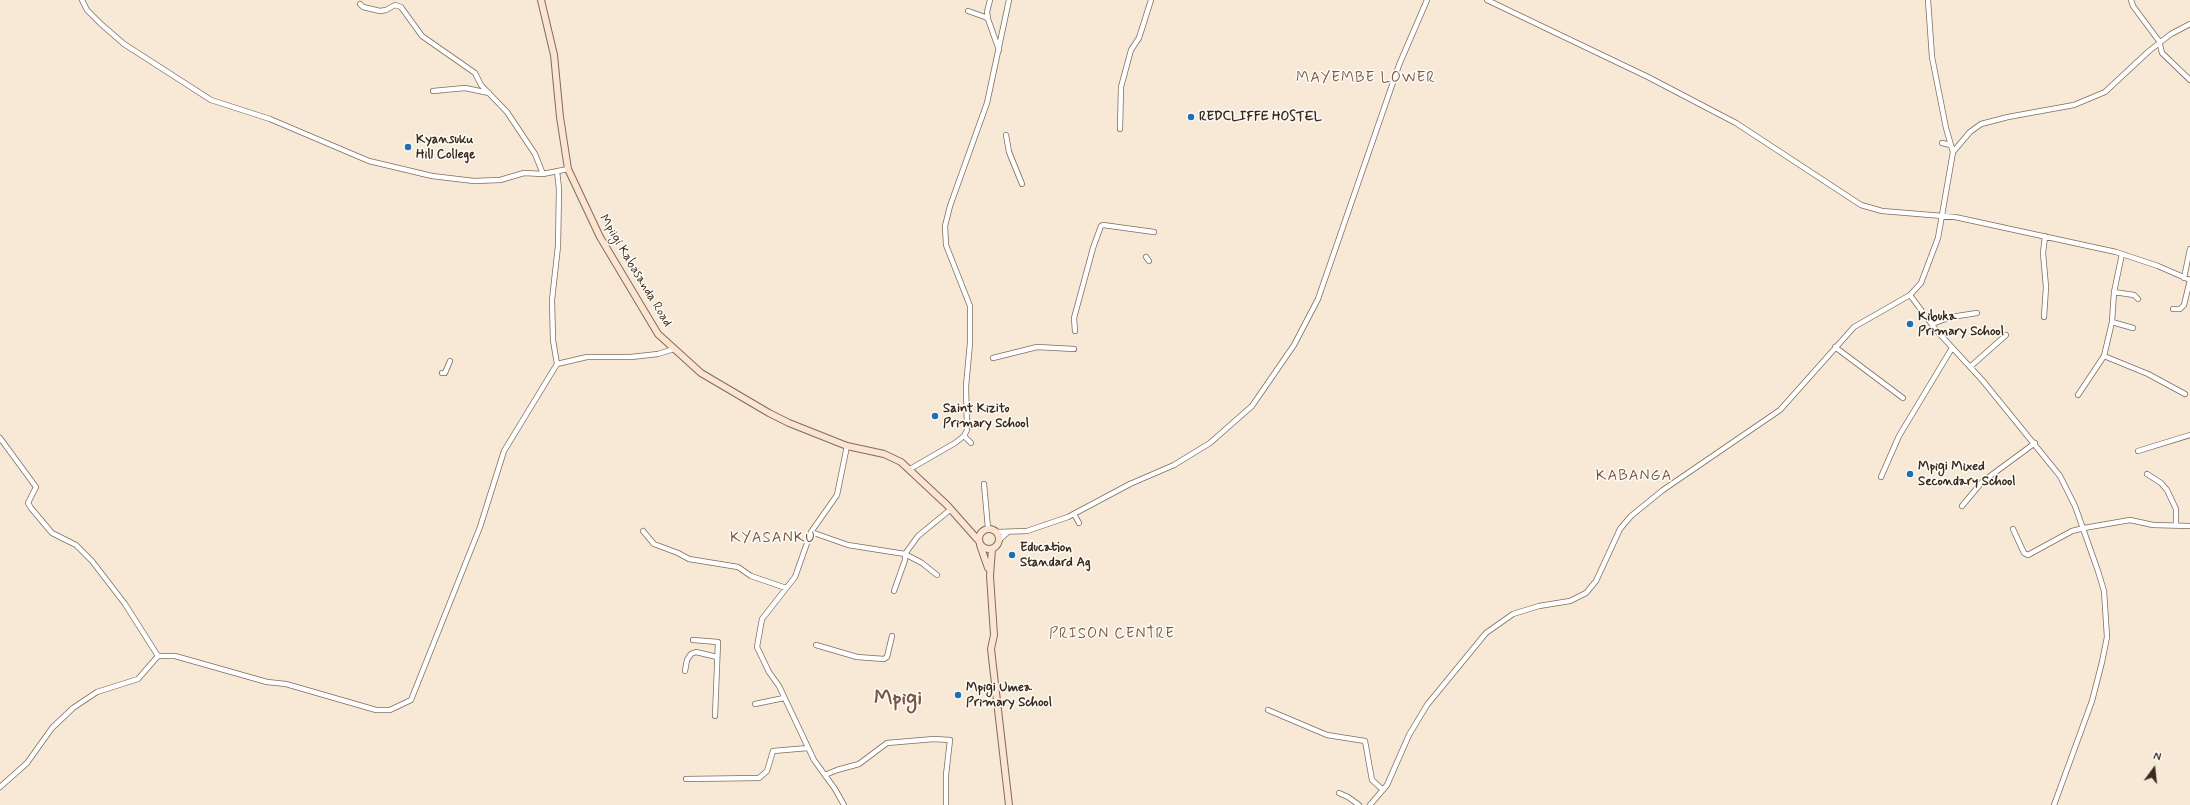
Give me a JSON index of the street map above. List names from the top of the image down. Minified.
{"streets":{"main road":["Mpiigi Kabasanda Road"]},"districts":["MAYEMBE LOWER","KABANGA","KYASANKU","PRISON CENTRE","Mpigi"],"places":["REDCLIFFE HOSTEL","Kyansuku Hill College","Kibuka Primary School","Saint Kizito Primary School","Mpigi Mixed Secondary School","Education Standard Ag","Mpigi Umea Primary School"],"north":"top"}
